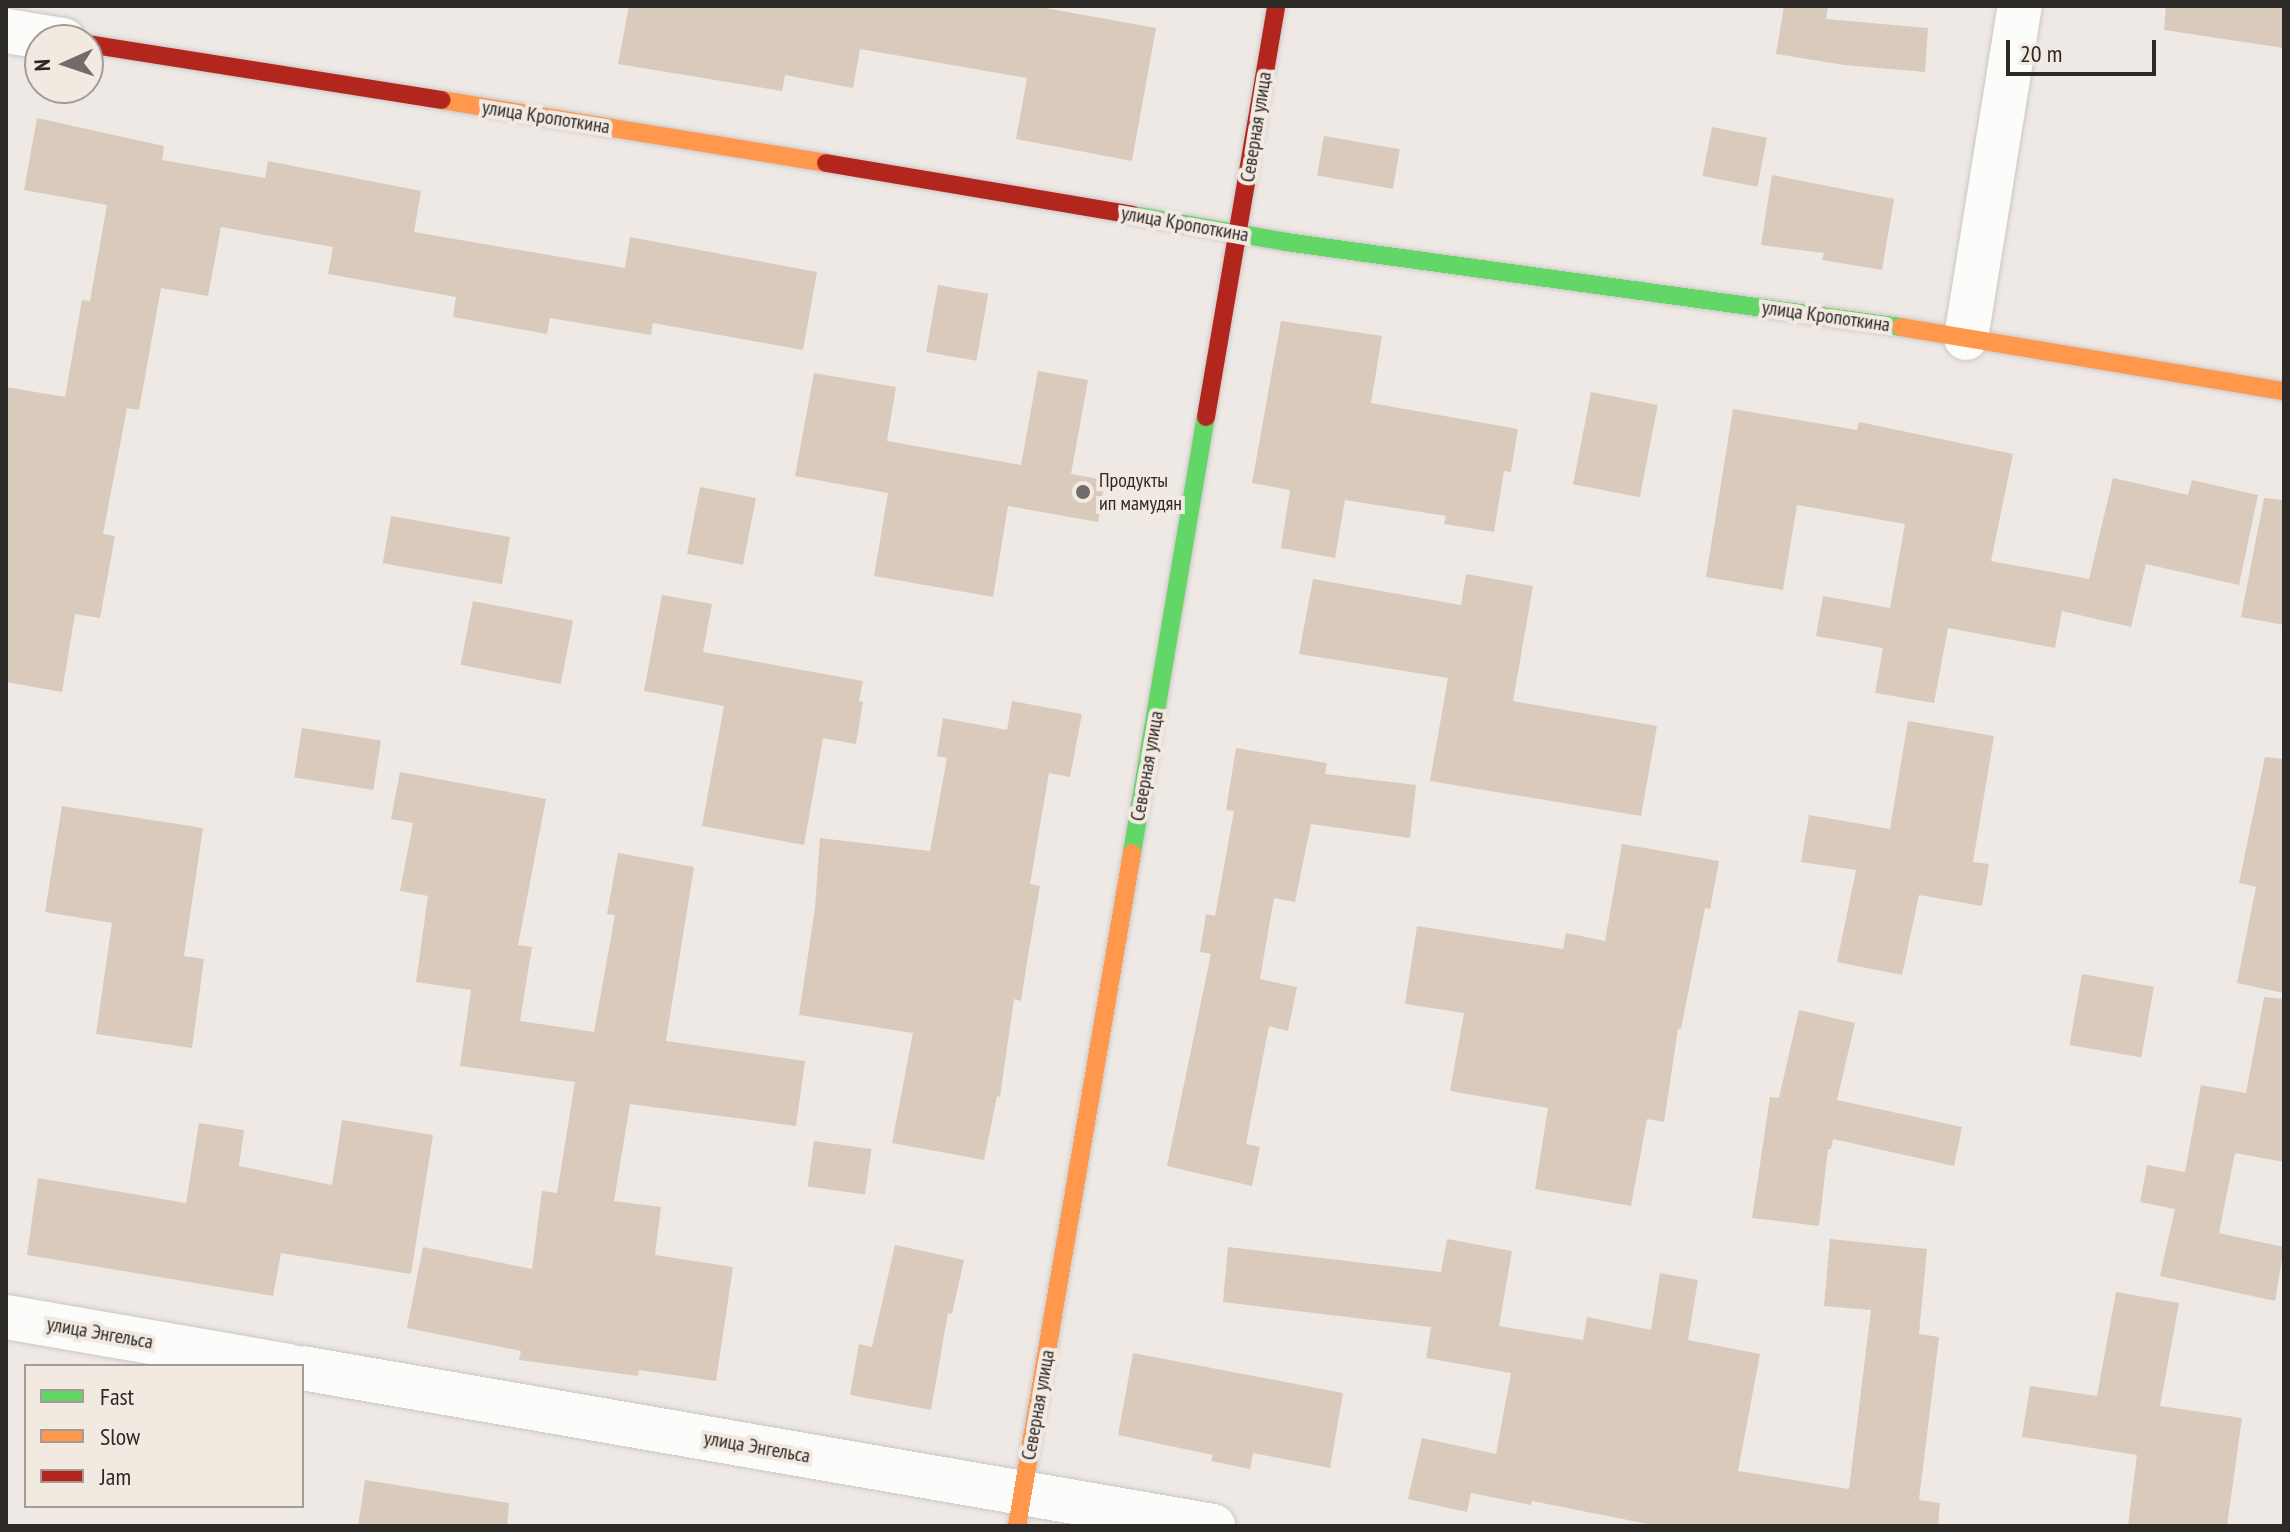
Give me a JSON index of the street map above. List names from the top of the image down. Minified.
{"streets":{"street":["улица Кропоткина","Северная улица","улица Энгельса"]},"crossings":[["улица Кропоткина","Северная улица"],["Северная улица","улица Энгельса"]],"places":["Продукты ип мамудян"],"legend":["Fast","Slow","Jam"],"scale_bar":"20 m","north":"left"}
